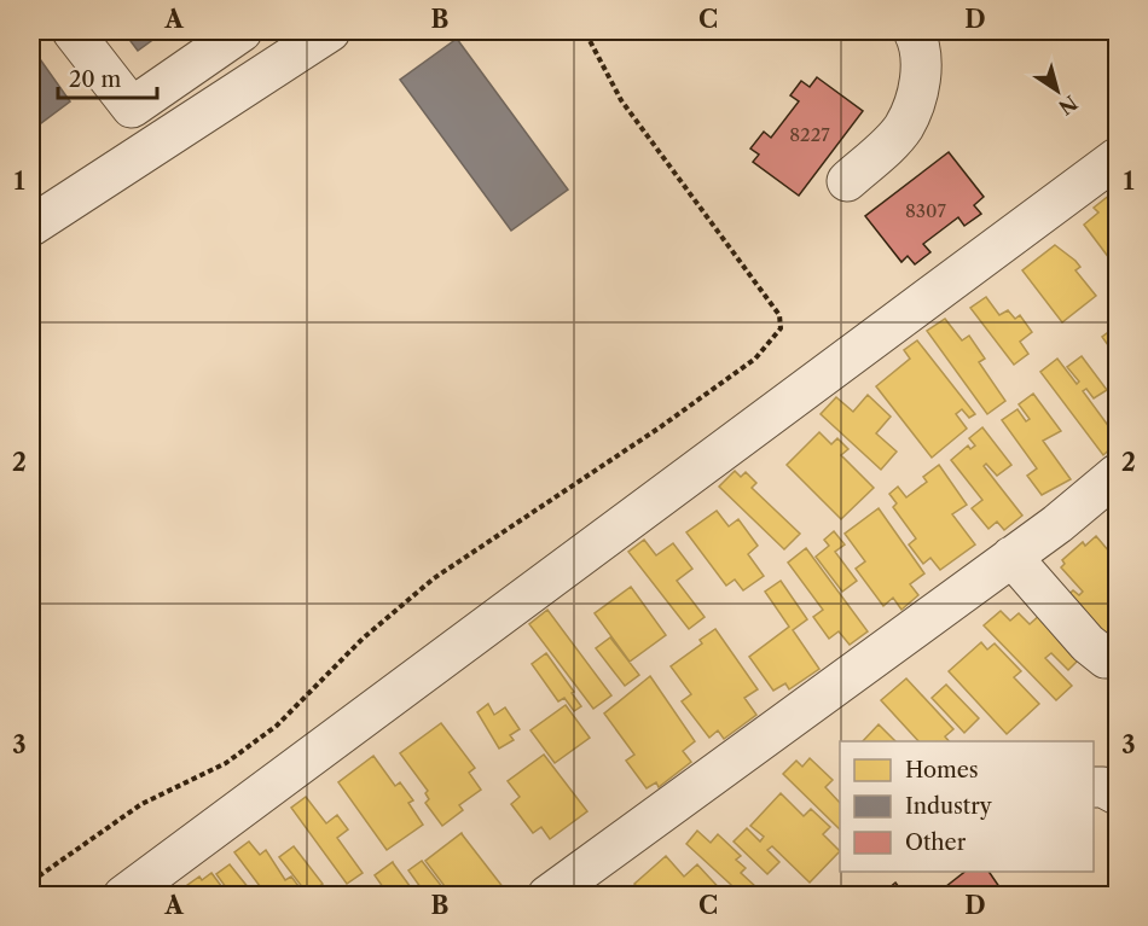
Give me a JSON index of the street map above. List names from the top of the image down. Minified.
{"house_numbers":["8227","8307"],"legend":["Homes","Industry","Other"],"scale_bar":"20 m","north":"bottom right","grid":{"columns":["A","B","C","D"],"rows":["1","2","3"]}}
